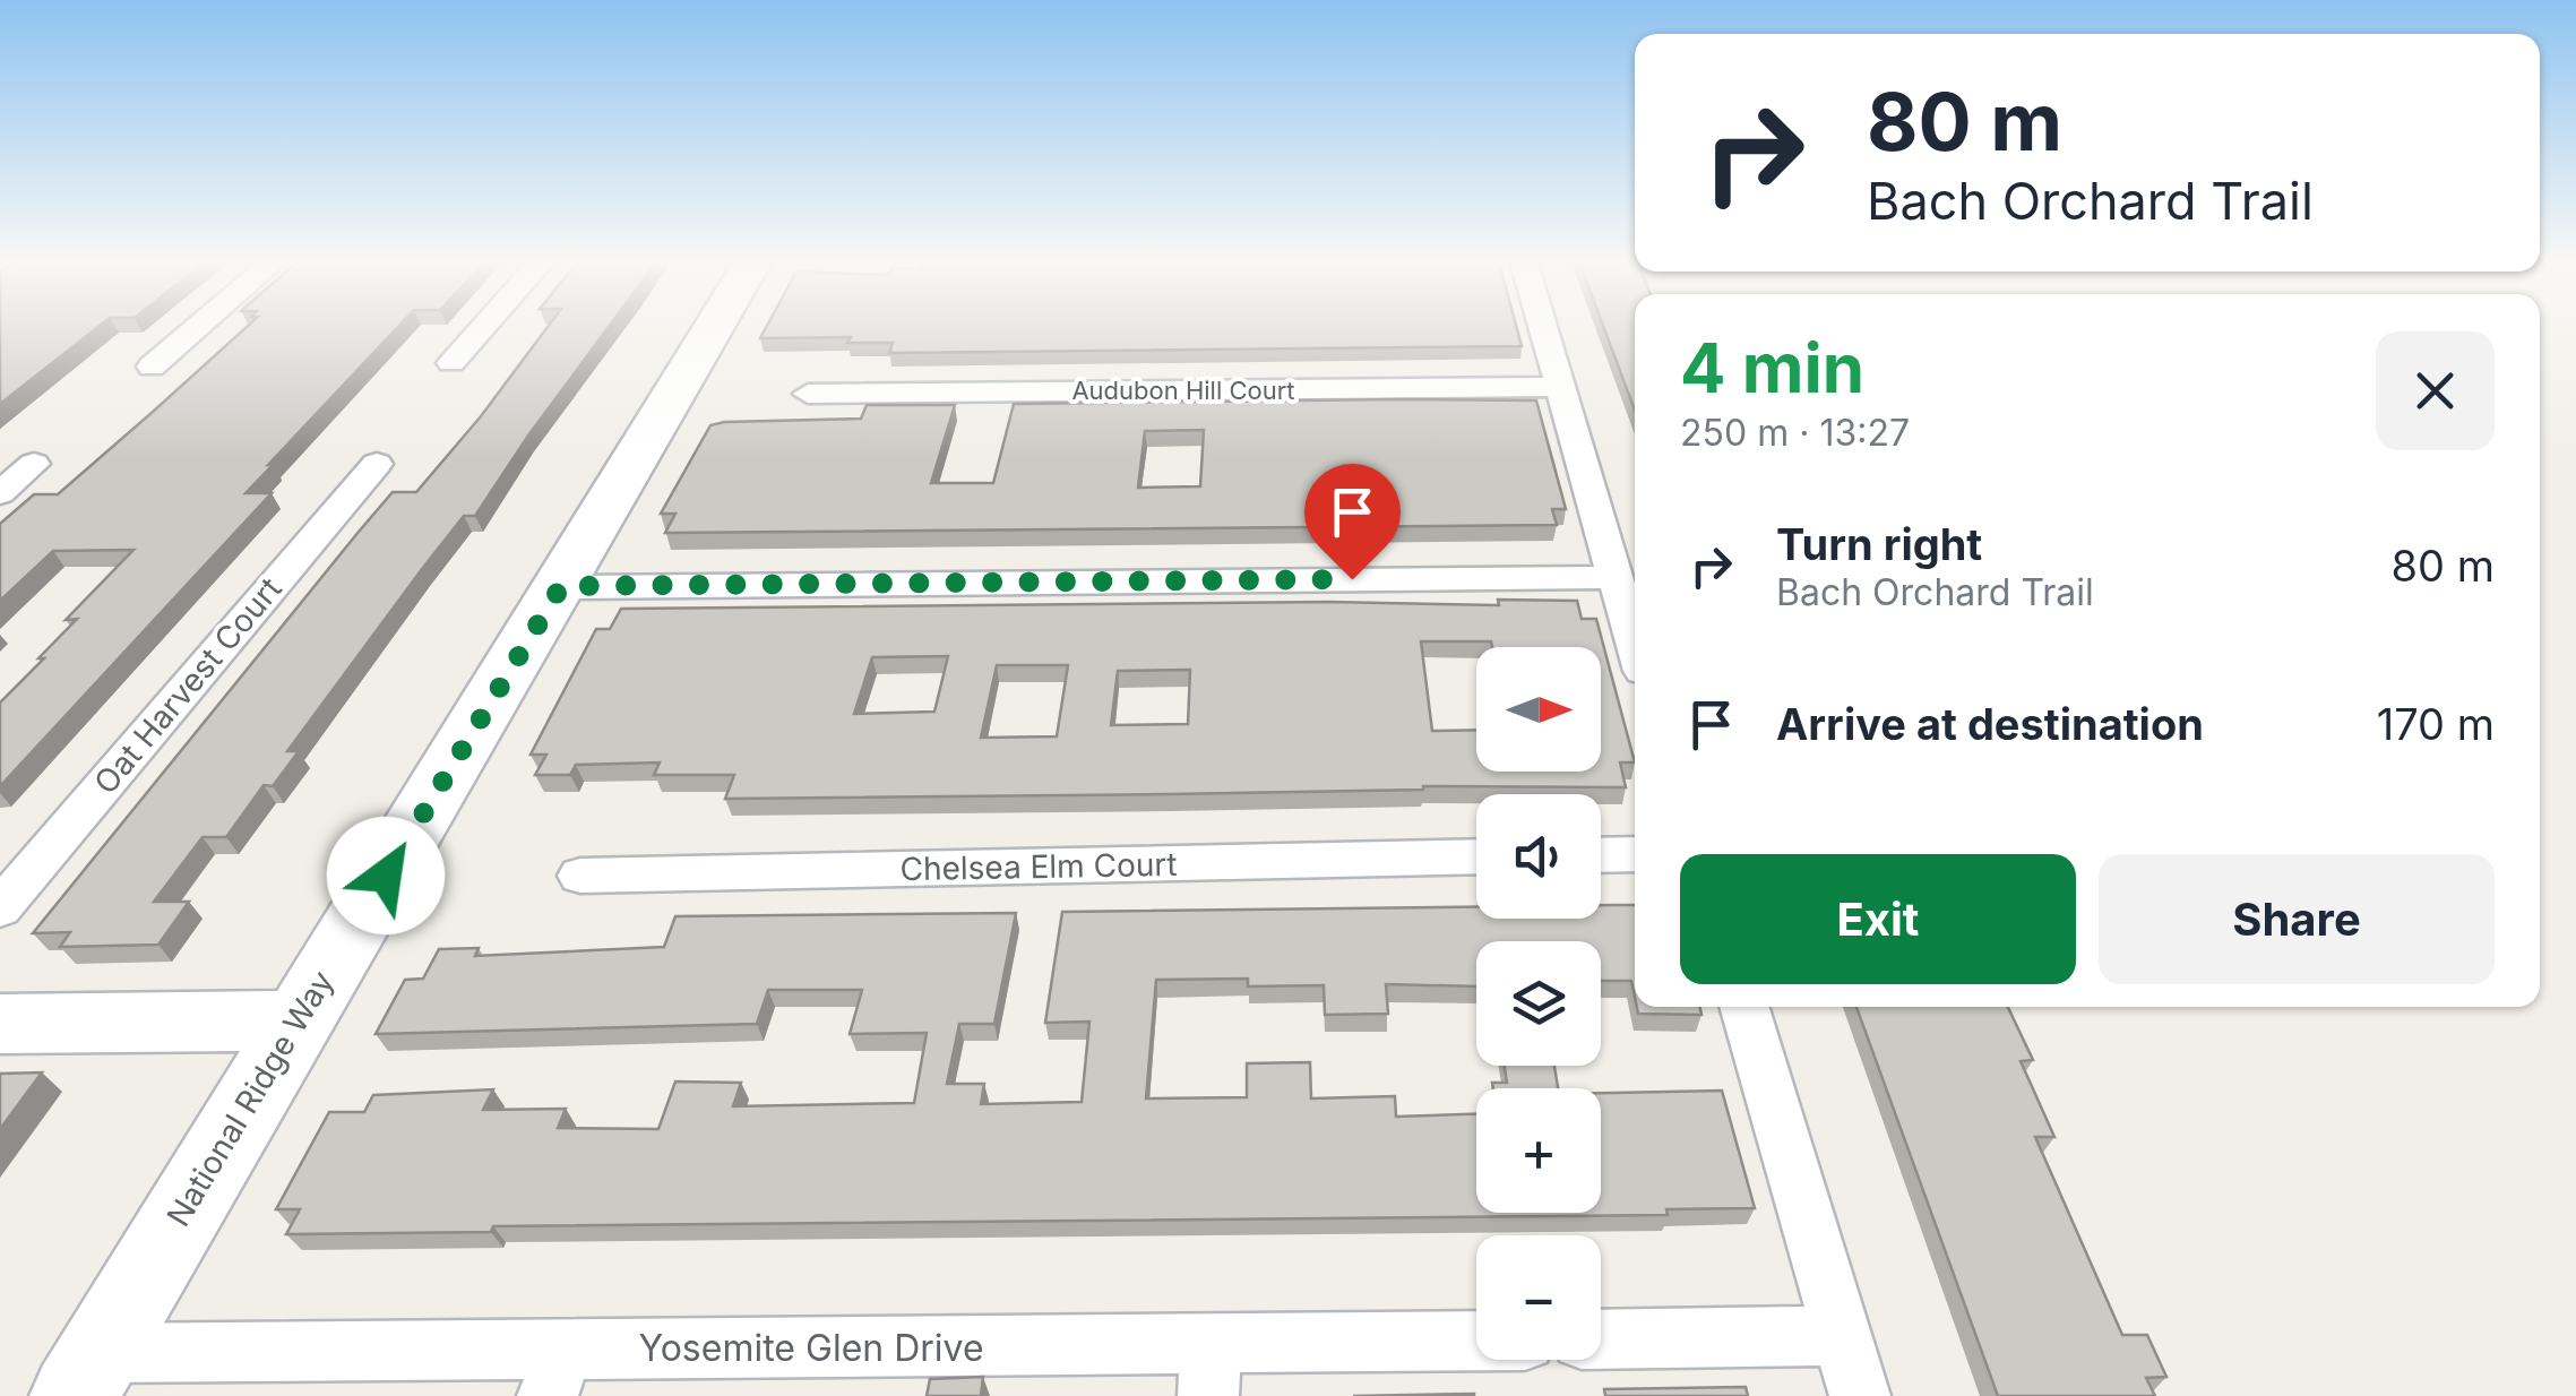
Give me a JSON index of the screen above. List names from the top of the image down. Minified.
{"streets":{"street":["Audubon Hill Court","Oat Harvest Court","Chelsea Elm Court","National Ridge Way","Yosemite Glen Drive"]},"crossings":[["National Ridge Way","Yosemite Glen Drive"]],"north":"right","page":{"turn":["80 m","Bach Orchard Trail"],"heading":["4 min","250 m · 13:27"],"list":[{"name":"Turn right","note":"Bach Orchard Trail","value":"80 m"},{"name":"Arrive at destination","value":"170 m"}],"map_buttons":["+","−"],"buttons":["Exit","Share"]}}
